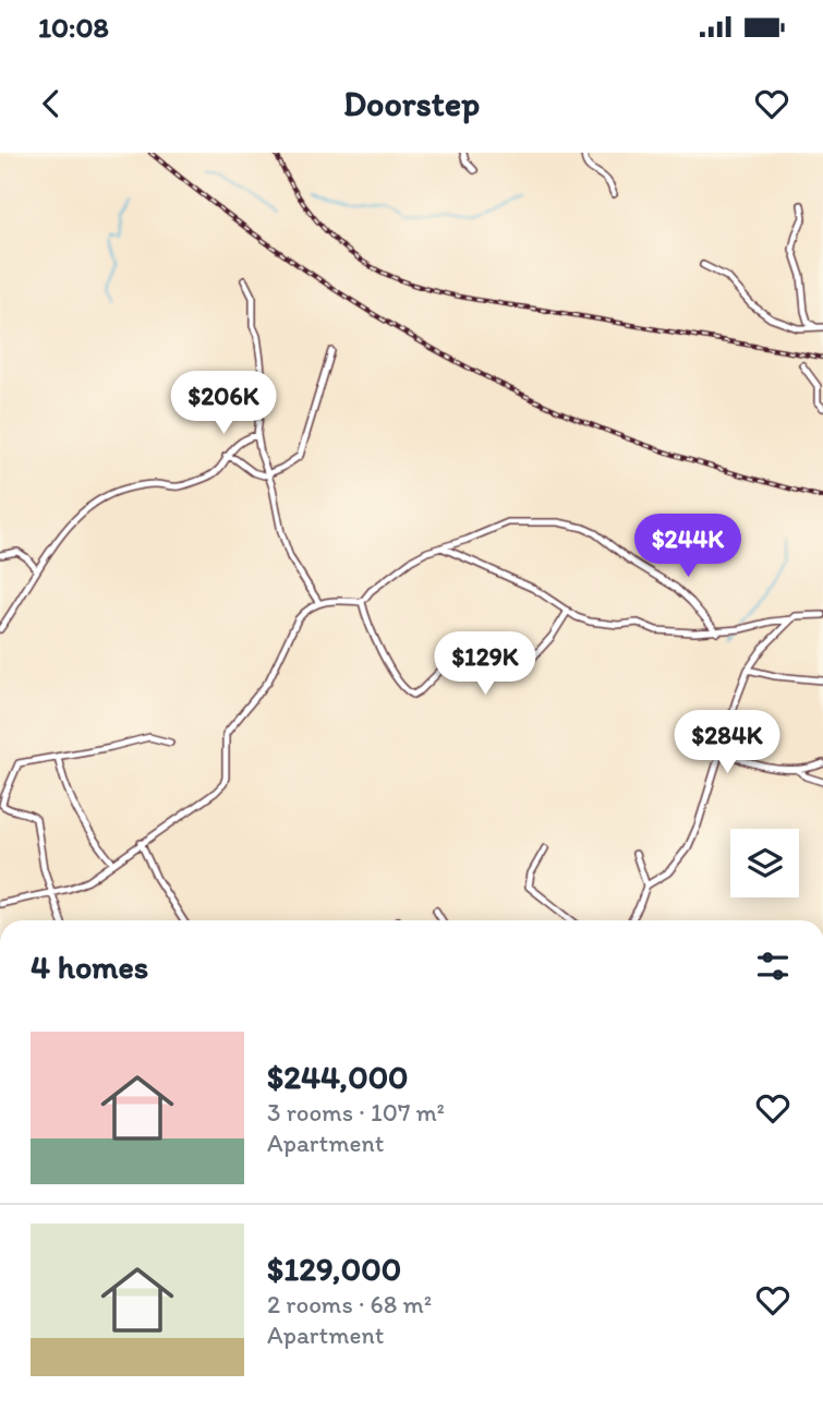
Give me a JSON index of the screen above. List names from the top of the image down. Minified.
{"page":{"status":"10:08","header":"Doorstep","price":["$206K","$244K","$129K","$284K"],"heading":"4 homes","list":[{"name":"$244,000","note":"3 rooms · 107 m² · Apartment"},{"name":"$129,000","note":"2 rooms · 68 m² · Apartment"}]}}
